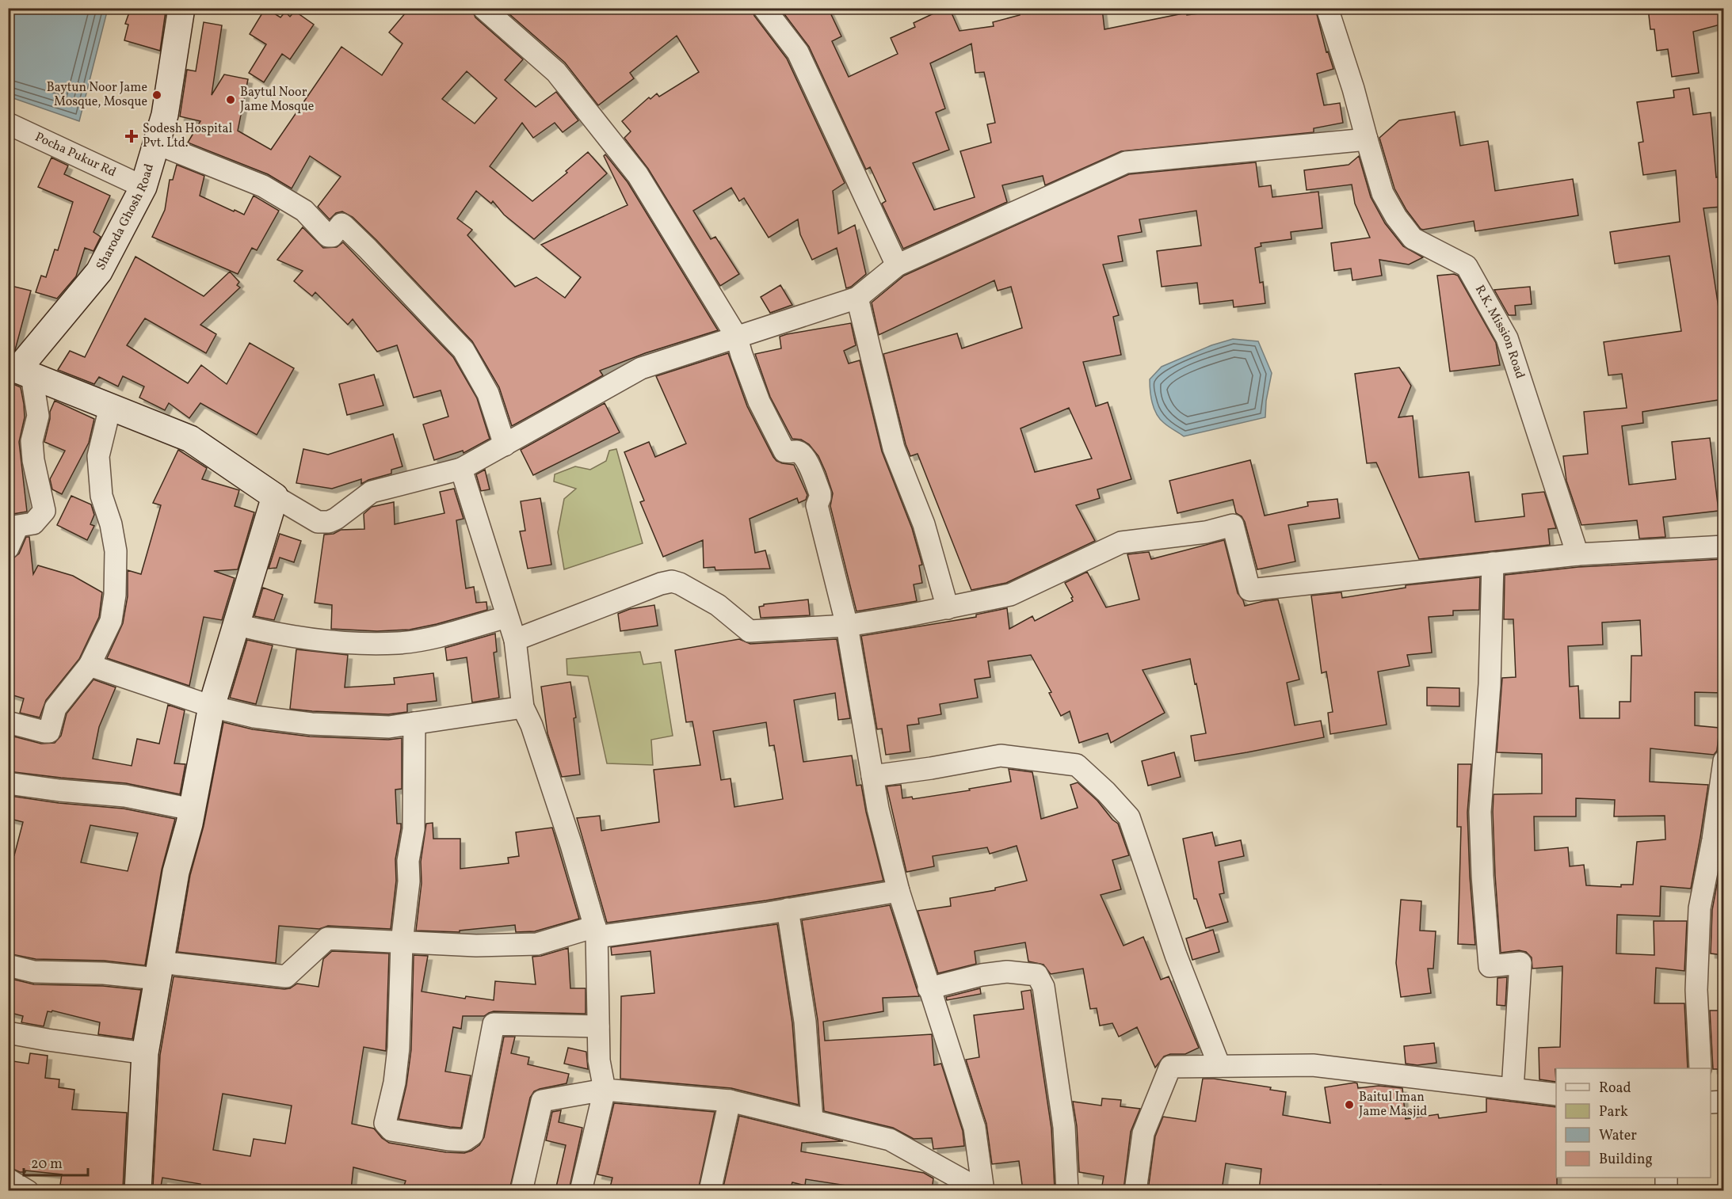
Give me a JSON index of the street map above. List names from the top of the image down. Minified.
{"streets":{"street":["Pocha Pukur Rd","Sharoda Ghosh Road","R.K. Mission Road"]},"crossings":[["Pocha Pukur Rd","Sharoda Ghosh Road"]],"places":{"other":["Baytun Noor Jame Mosque, Mosque","Baytul Noor Jame Mosque","Baitul Iman Jame Masjid"],"health":["Sodesh Hospital Pvt. Ltd."]},"legend":["Road","Park","Water","Building"],"scale_bar":"20 m"}
